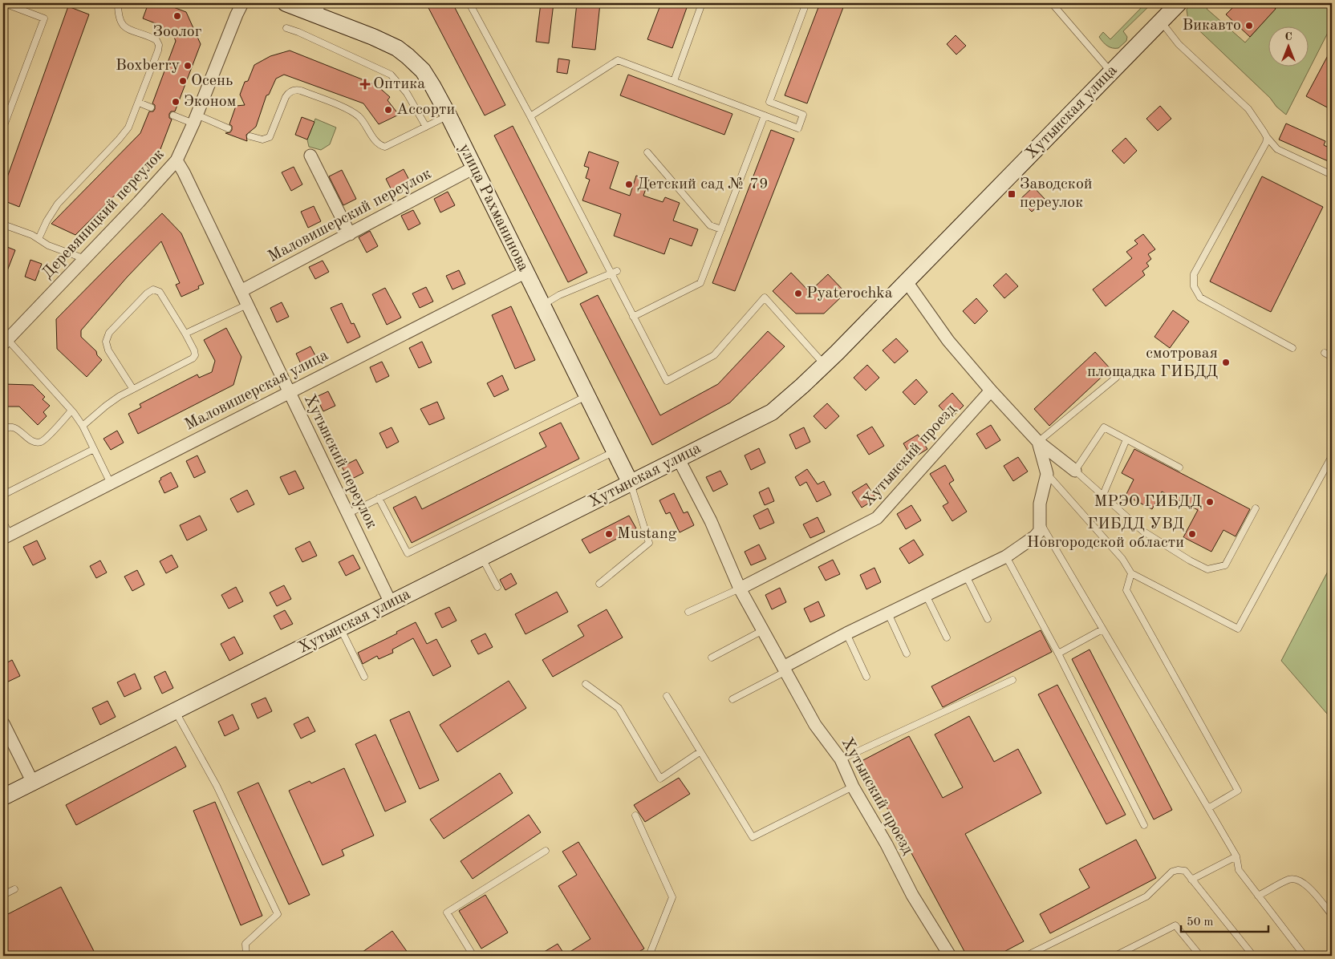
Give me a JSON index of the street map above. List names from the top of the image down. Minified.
{"streets":{"street":["Хутынская улица","улица Рахманинова","Деревяницкий переулок","Маловишерский переулок","Маловишерская улица","Хутынский проезд","Хутынский переулок"]},"crossings":[["Хутынская улица","улица Рахманинова"],["Хутынская улица","Хутынский проезд"],["Хутынская улица","Хутынский переулок"],["улица Рахманинова","Маловишерский переулок"],["улица Рахманинова","Маловишерская улица"],["Деревяницкий переулок","Хутынский переулок"],["Маловишерский переулок","Хутынский переулок"],["Маловишерская улица","Хутынский переулок"]],"places":{"other":["Зоолог","Викавто","Boxberry","Осень","Эконом","Ассорти","Детский сад № 79","Pyaterochka","смотровая площадка ГИБДД","МРЭО ГИБДД","Mustang","ГИБДД УВД Новгородской области"],"health":["Оптика"],"transit":["Заводской переулок"]},"scale_bar":"50 m","north":"top"}
